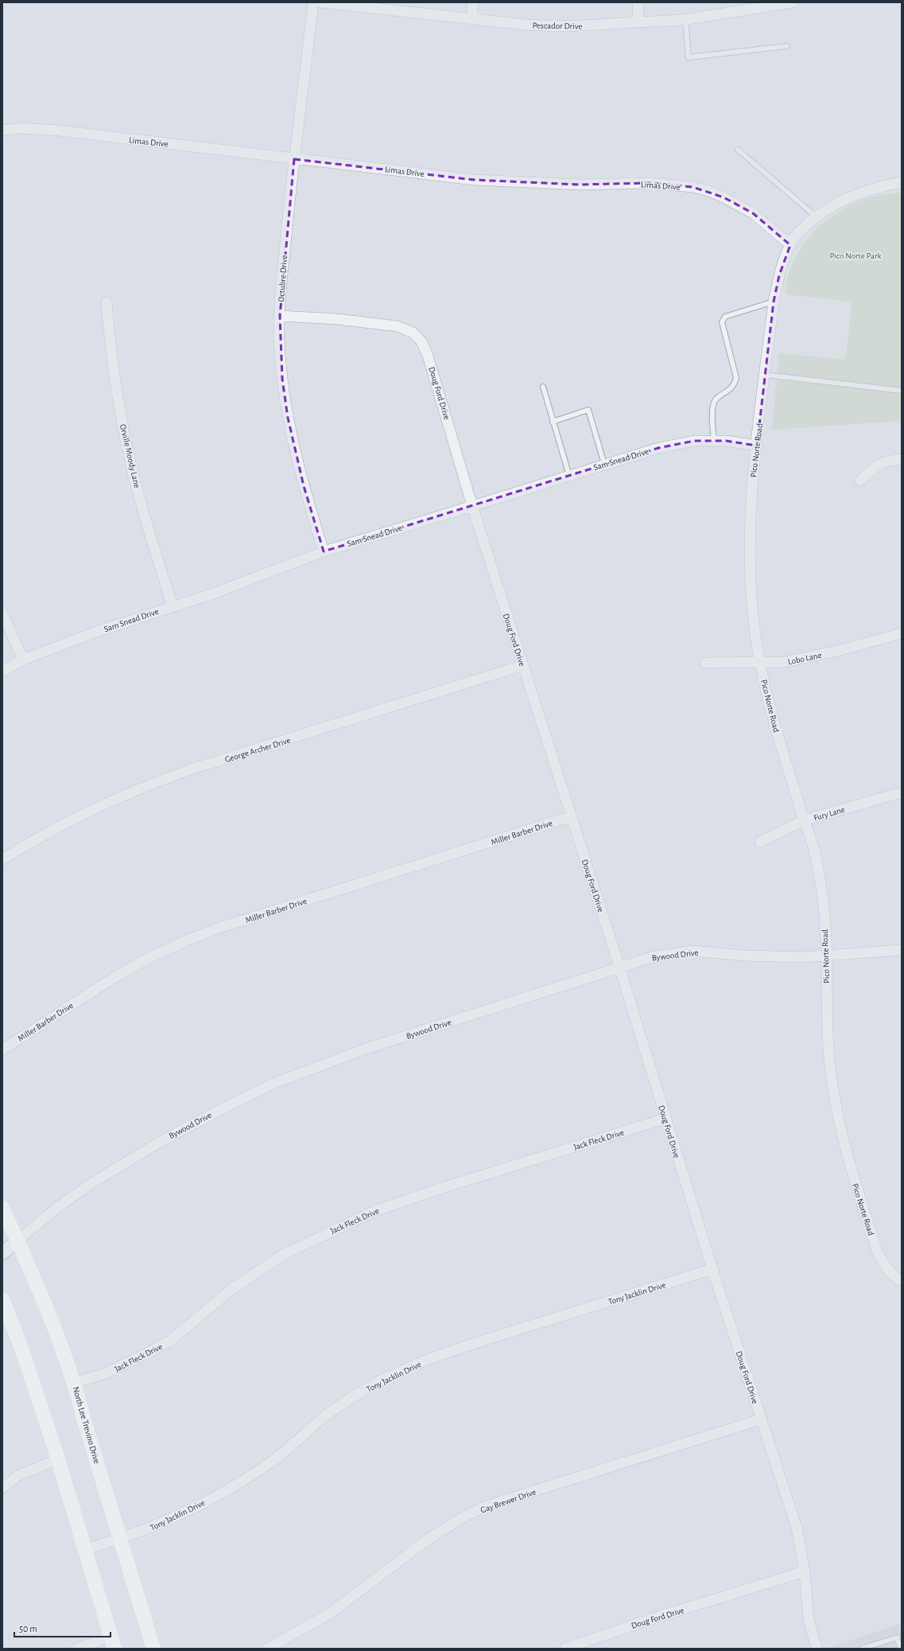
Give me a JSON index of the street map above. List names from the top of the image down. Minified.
{"streets":{"main road":["North Lee Trevino Drive"],"street":["Pescador Drive","Limas Drive","Octubre Drive","Doug Ford Drive","Pico Norte Road","Orville Moody Lane","Sam Snead Drive","Lobo Lane","George Archer Drive","Fury Lane","Miller Barber Drive","Bywood Drive","Jack Fleck Drive","Tony Jacklin Drive","Gay Brewer Drive"]},"crossings":[["Limas Drive","Octubre Drive"],["Limas Drive","Pico Norte Road"],["Octubre Drive","Doug Ford Drive"],["Octubre Drive","Sam Snead Drive"],["Doug Ford Drive","Sam Snead Drive"],["Doug Ford Drive","George Archer Drive"],["Doug Ford Drive","Miller Barber Drive"],["Doug Ford Drive","Bywood Drive"],["Doug Ford Drive","Jack Fleck Drive"],["Doug Ford Drive","Tony Jacklin Drive"],["Doug Ford Drive","Gay Brewer Drive"],["Pico Norte Road","Sam Snead Drive"],["Pico Norte Road","Lobo Lane"],["Pico Norte Road","Fury Lane"],["Pico Norte Road","Bywood Drive"],["Orville Moody Lane","Sam Snead Drive"],["Bywood Drive","North Lee Trevino Drive"],["Jack Fleck Drive","North Lee Trevino Drive"],["Tony Jacklin Drive","North Lee Trevino Drive"]],"parks":["Pico Norte Park"],"scale_bar":"50 m"}
